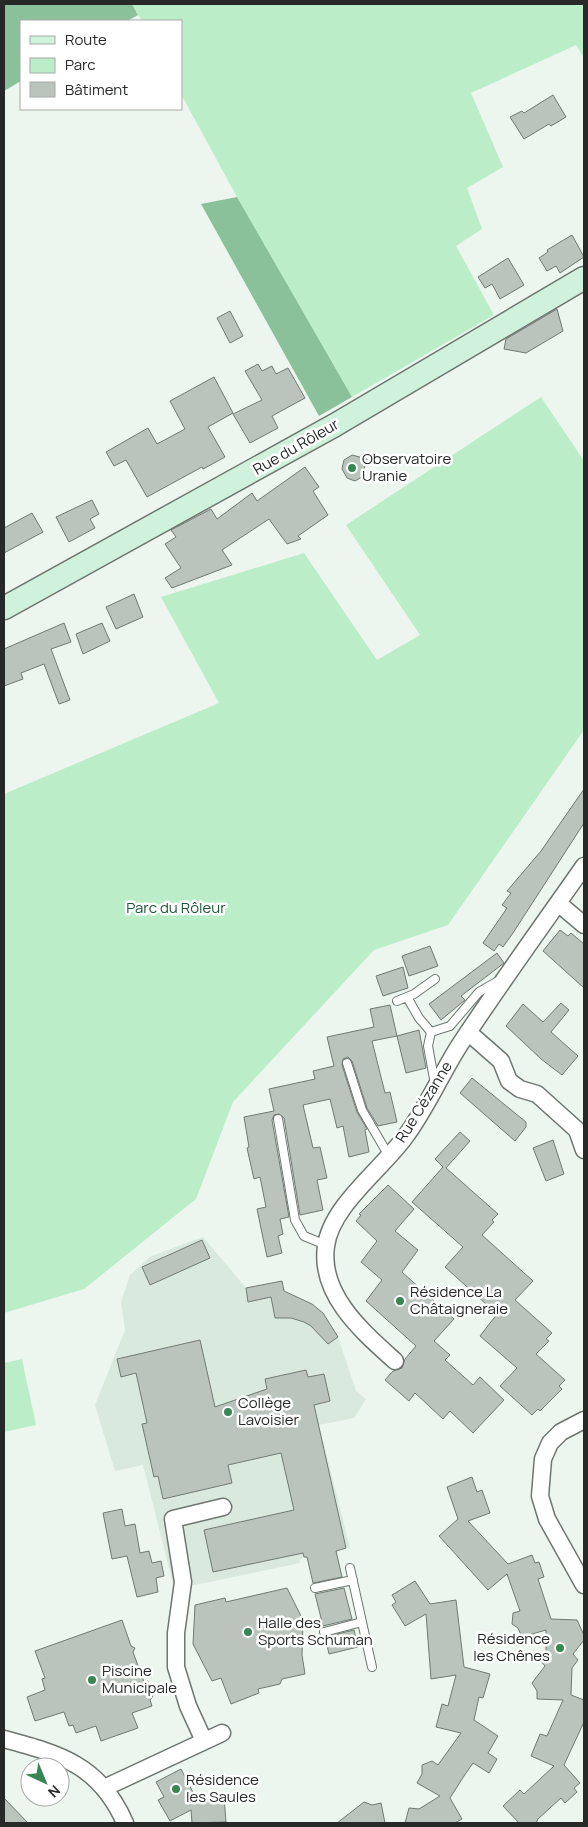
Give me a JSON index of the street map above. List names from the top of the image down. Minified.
{"streets":{"street":["Rue du Rôleur","Rue Cézanne"]},"parks":["Parc du Rôleur"],"places":["Observatoire Uranie","Résidence La Châtaigneraie","Collège Lavoisier","Halle des Sports Schuman","Résidence les Chênes","Piscine Municipale","Résidence les Saules"],"legend":["Route","Parc","Bâtiment"],"north":"bottom right"}
